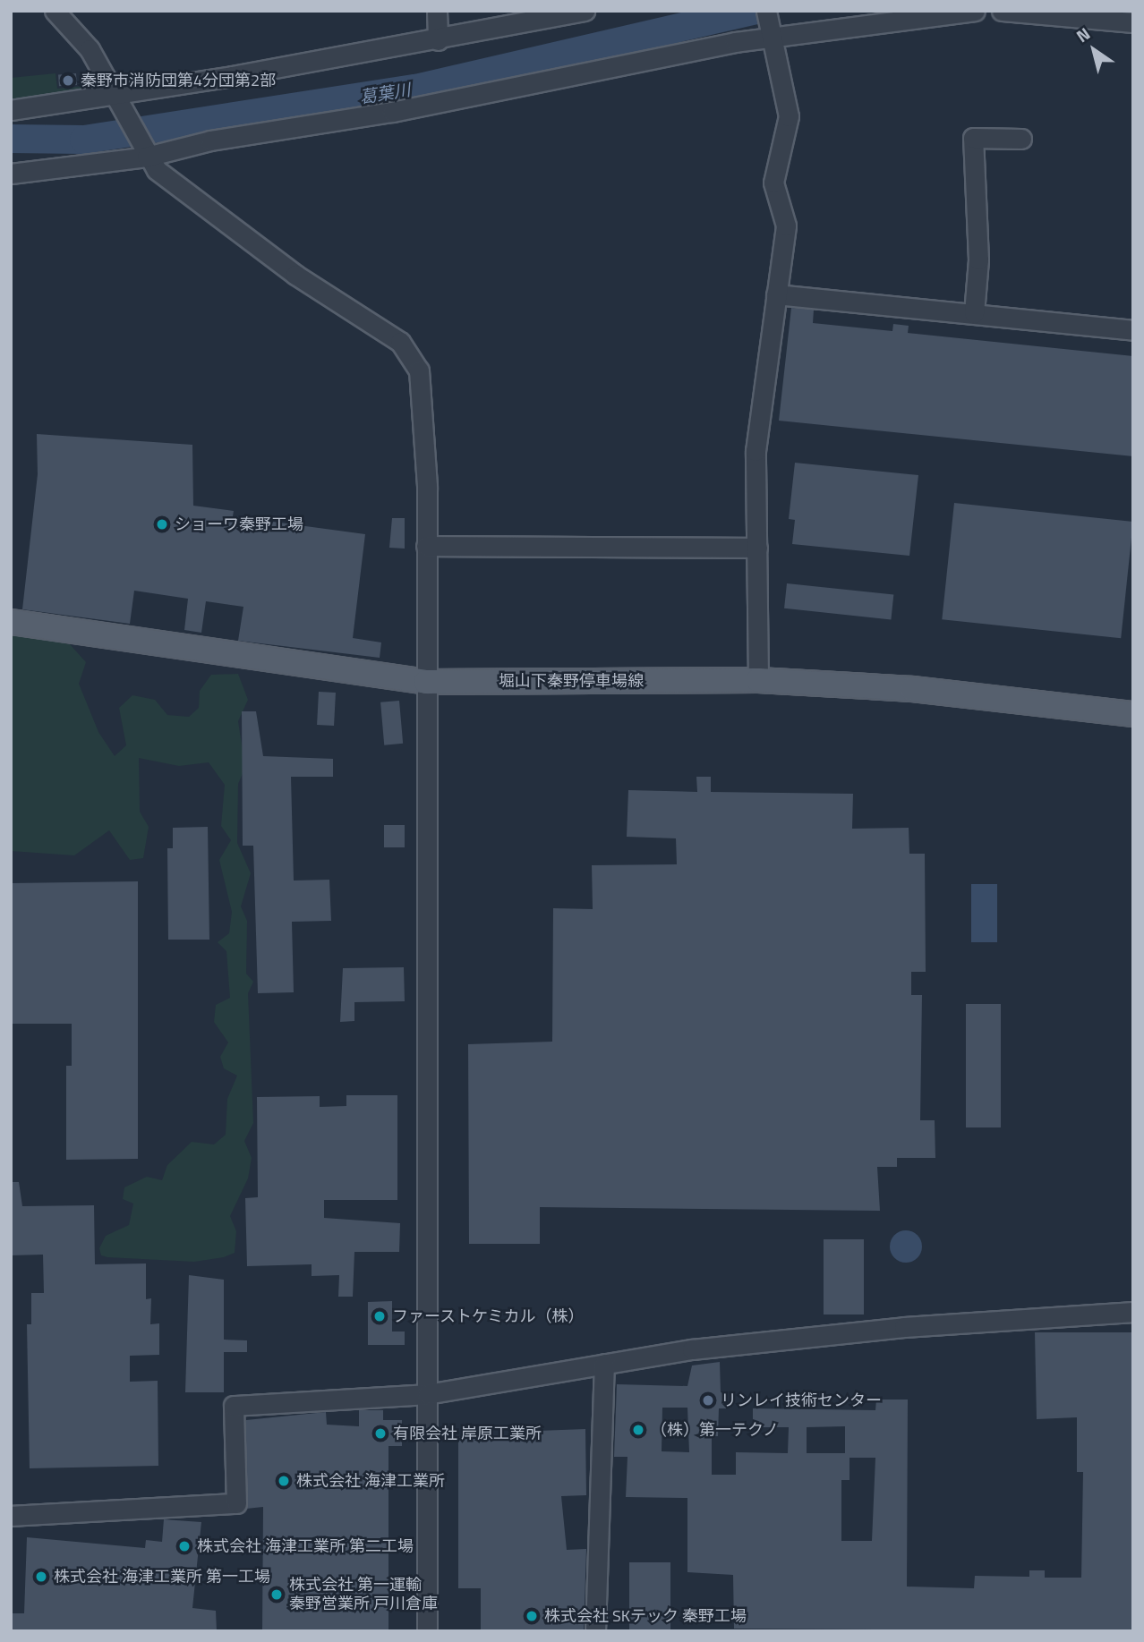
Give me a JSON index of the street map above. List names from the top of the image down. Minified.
{"streets":{"main road":["堀山下秦野停車場線"]},"water":["葛葉川"],"places":["秦野市消防団第4分団第2部","ショーワ秦野工場","ファーストケミカル（株）","リンレイ技術センター","（株）第一テクノ","有限会社 岸原工業所","株式会社 海津工業所","株式会社 海津工業所 第二工場","株式会社 海津工業所 第一工場","株式会社 第一運輸 秦野営業所 戸川倉庫","株式会社 SKテック 秦野工場"],"north":"top left"}
